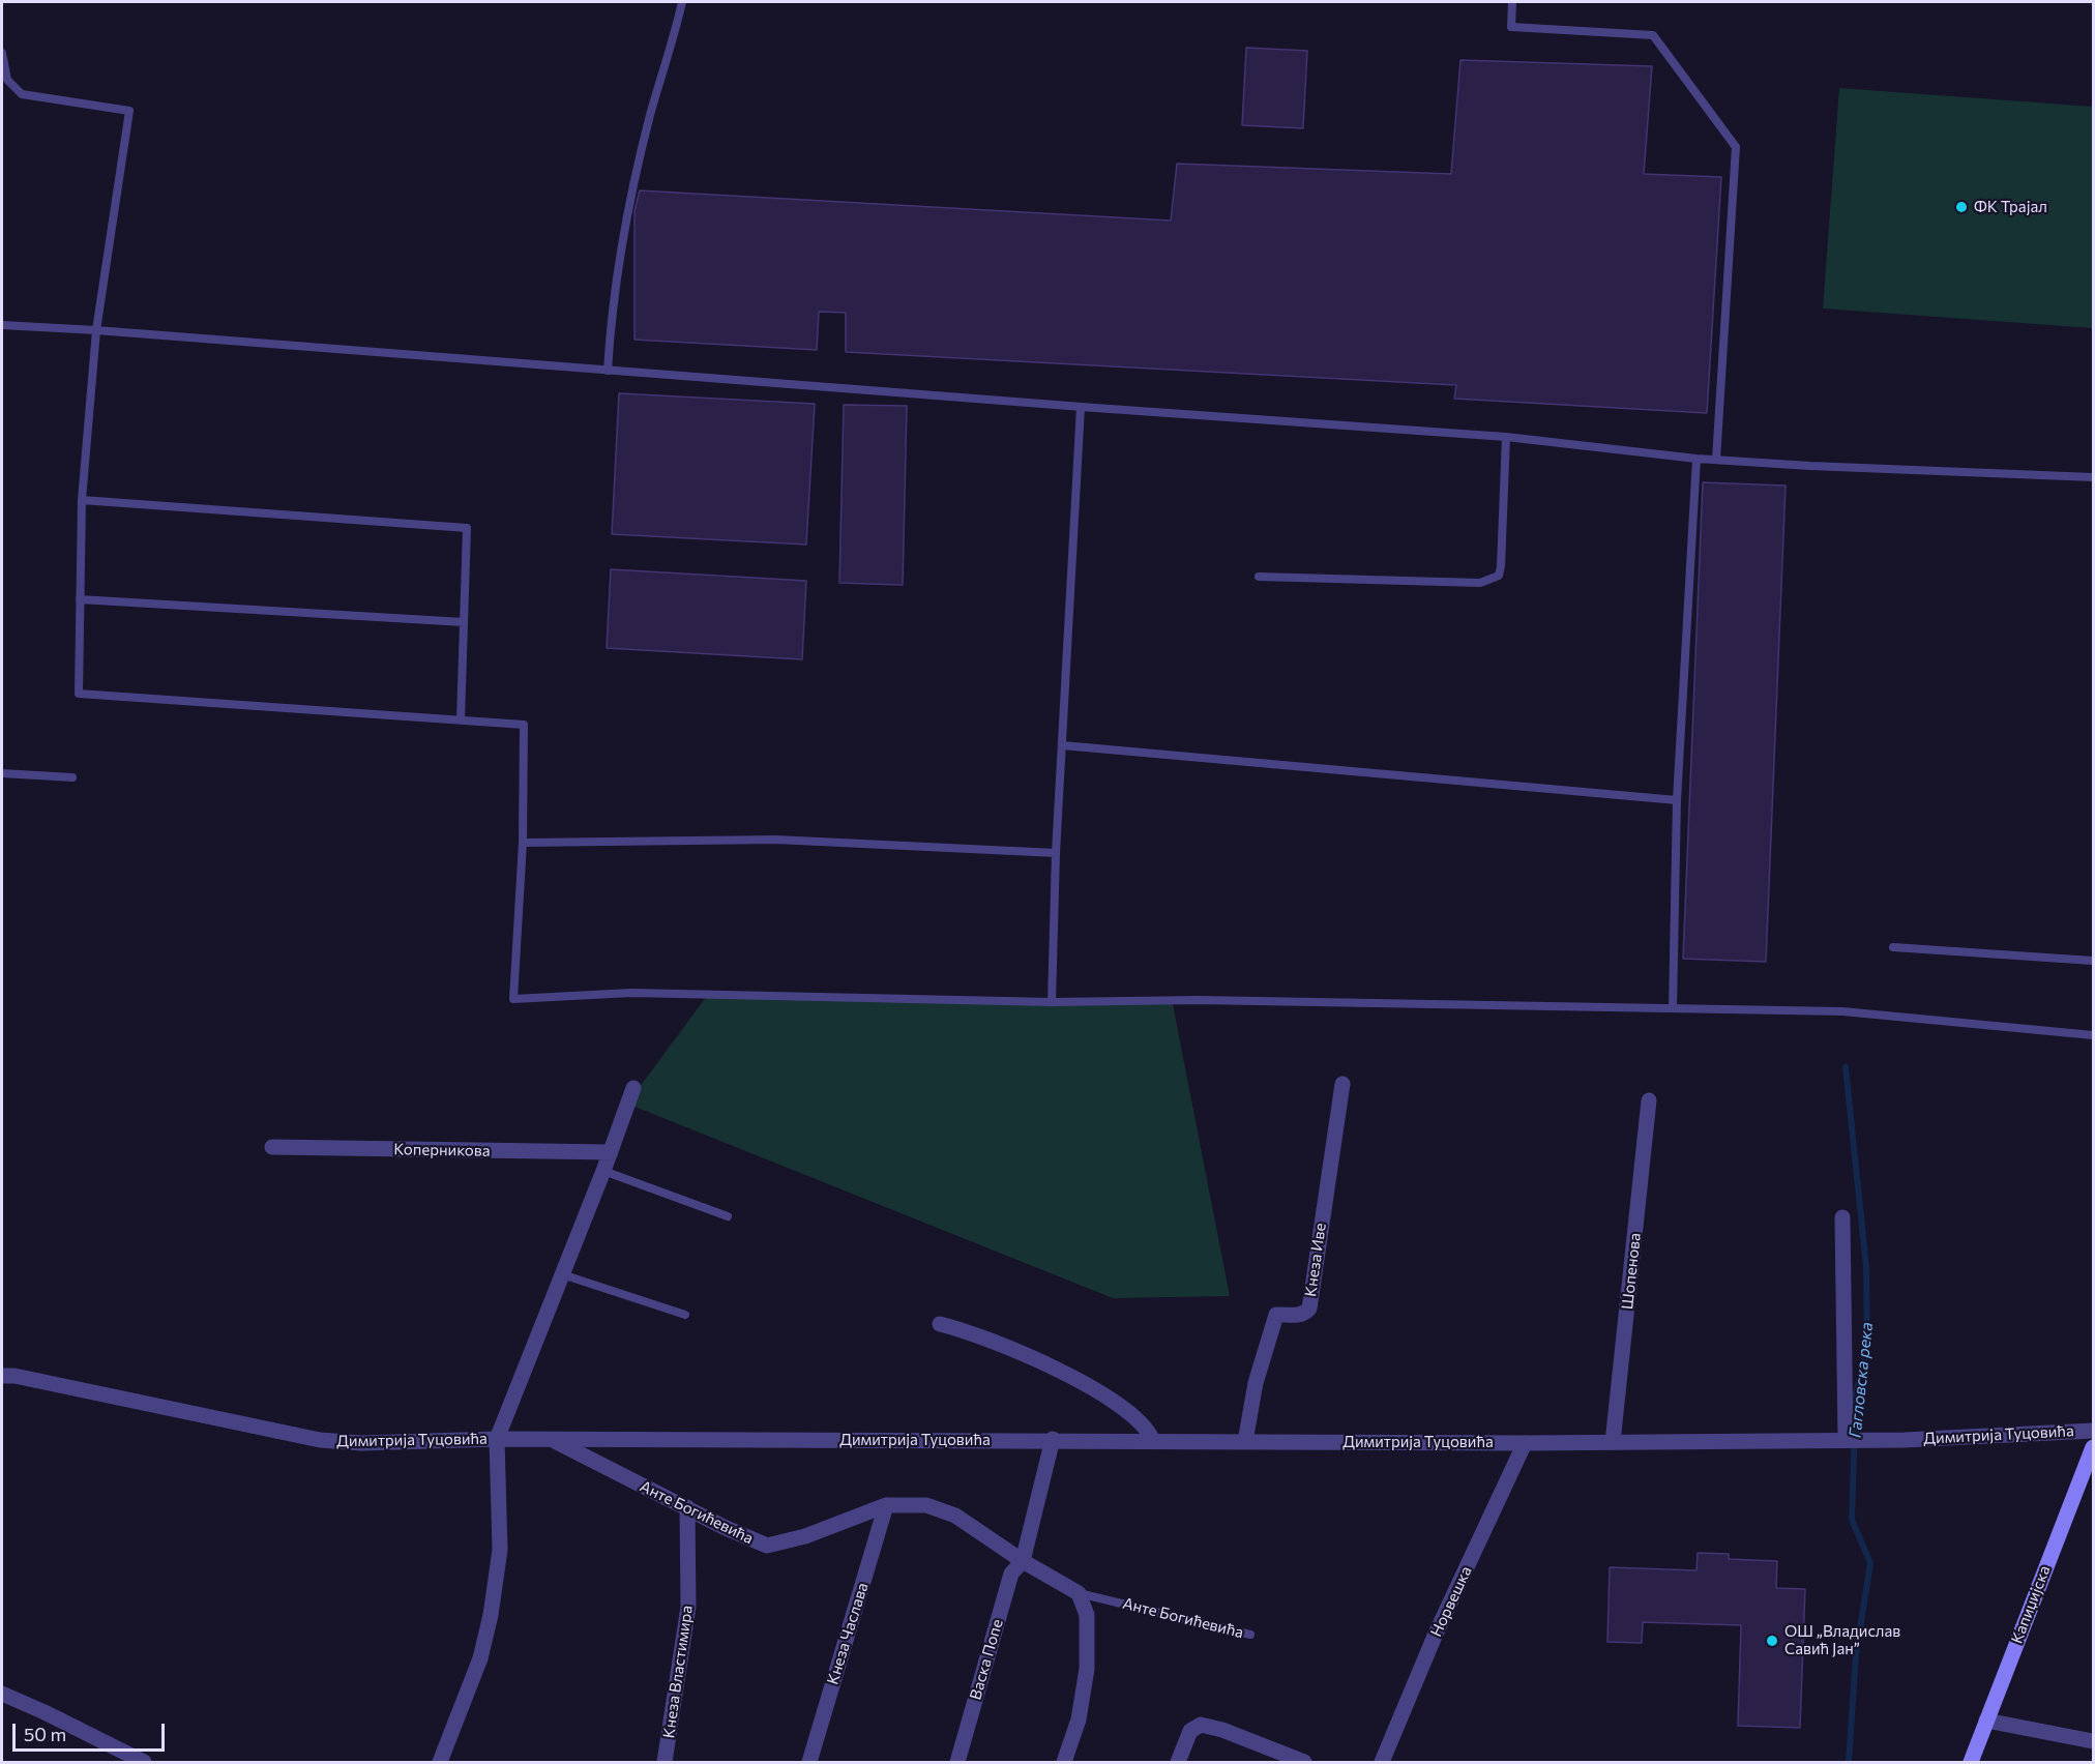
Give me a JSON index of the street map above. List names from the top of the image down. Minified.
{"streets":{"main road":["Капиџијска"],"street":["Коперникова","Кнеза Иве","Шопенова","Димитрија Туцовића","Анте Богићевића","Норвешка","Кнеза Часлава","Васка Попе","Кнеза Властимира"]},"crossings":[["Кнеза Иве","Димитрија Туцовића"],["Шопенова","Димитрија Туцовића"],["Димитрија Туцовића","Анте Богићевића"],["Димитрија Туцовића","Норвешка"],["Димитрија Туцовића","Васка Попе"],["Анте Богићевића","Кнеза Часлава"],["Анте Богићевића","Васка Попе"],["Анте Богићевића","Кнеза Властимира"]],"water":["Гагловска река"],"places":["ФК Трајал","ОШ „Владислав Савић Јан”"],"scale_bar":"50 m"}
